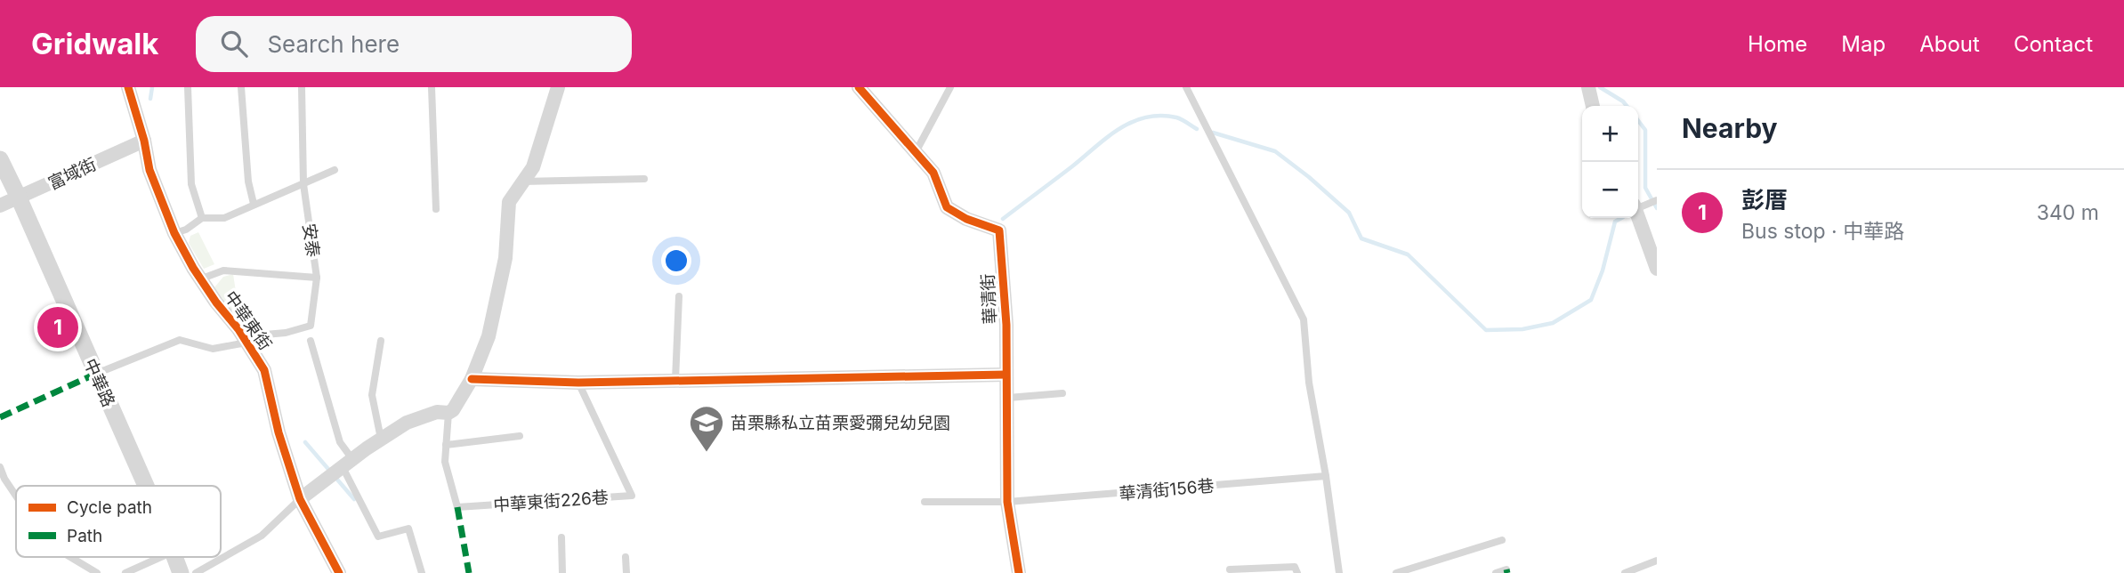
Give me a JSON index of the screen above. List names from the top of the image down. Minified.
{"streets":{"street":["富域街","華清街","中華東街","中華路"],"lane":["安泰","華清街156巷","中華東街226巷"]},"crossings":[["富域街","中華東街"],["富域街","中華路"],["安泰","中華東街"],["華清街","華清街156巷"]],"places":{"school or university":["苗栗縣私立苗栗愛彌兒幼兒園"]},"legend":["Cycle path","Path"],"page":{"header":"Gridwalk","search":"Search here","nav":["Home","Map","About","Contact"],"heading":"Nearby","map_buttons":["+","−"],"list":[{"mark":"1","name":"彭厝","note":"Bus stop · 中華路","value":"340 m"}],"pins":"1"}}
